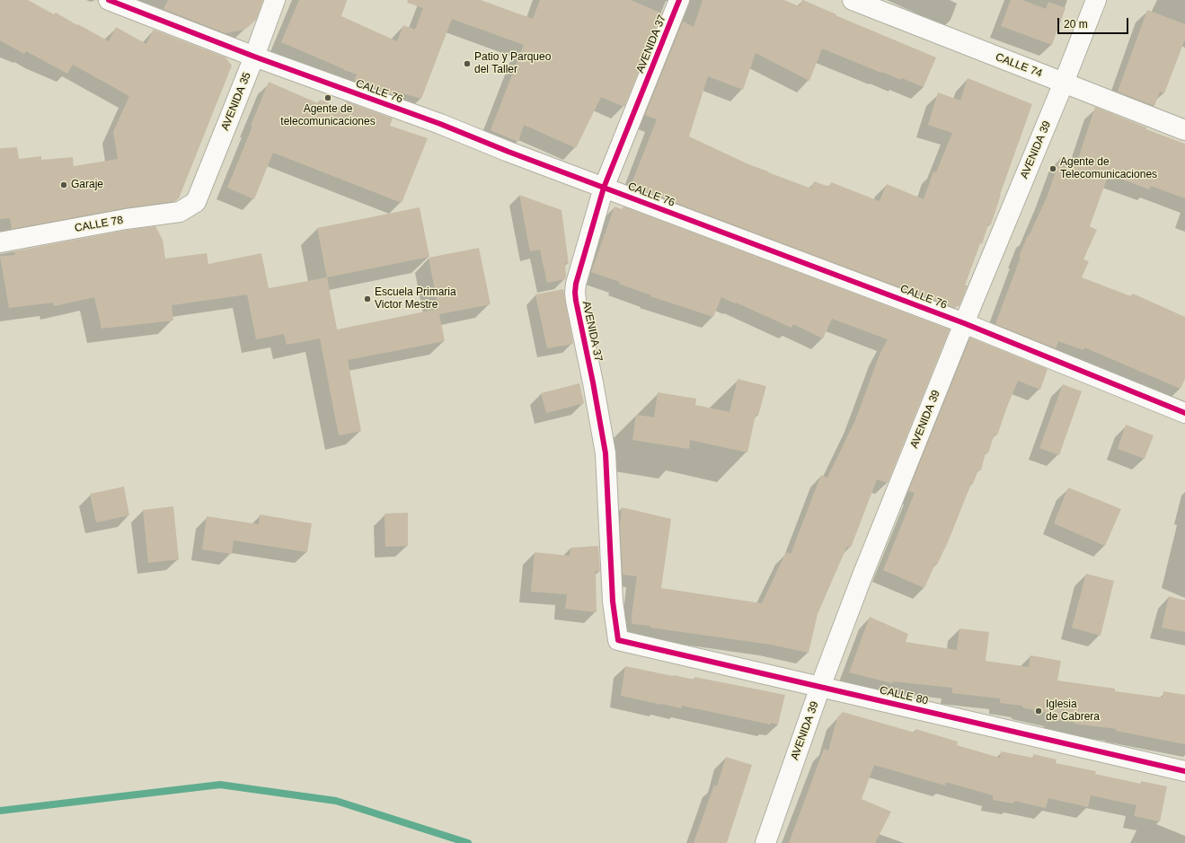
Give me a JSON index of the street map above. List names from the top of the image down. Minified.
{"streets":{"street":["AVENIDA 37","CALLE 74","CALLE 76","AVENIDA 35","AVENIDA 39","CALLE 78","CALLE 80"]},"crossings":[["AVENIDA 37","CALLE 76"],["AVENIDA 37","CALLE 80"],["CALLE 74","AVENIDA 39"],["CALLE 76","AVENIDA 35"],["CALLE 76","AVENIDA 39"],["AVENIDA 35","CALLE 78"],["AVENIDA 39","CALLE 80"]],"places":["Patio y Parqueo del Taller","Agente de telecomunicaciones","Agente de Telecomunicaciones","Garaje","Escuela Primaria Victor Mestre","Iglesia de Cabrera"],"scale_bar":"20 m"}
